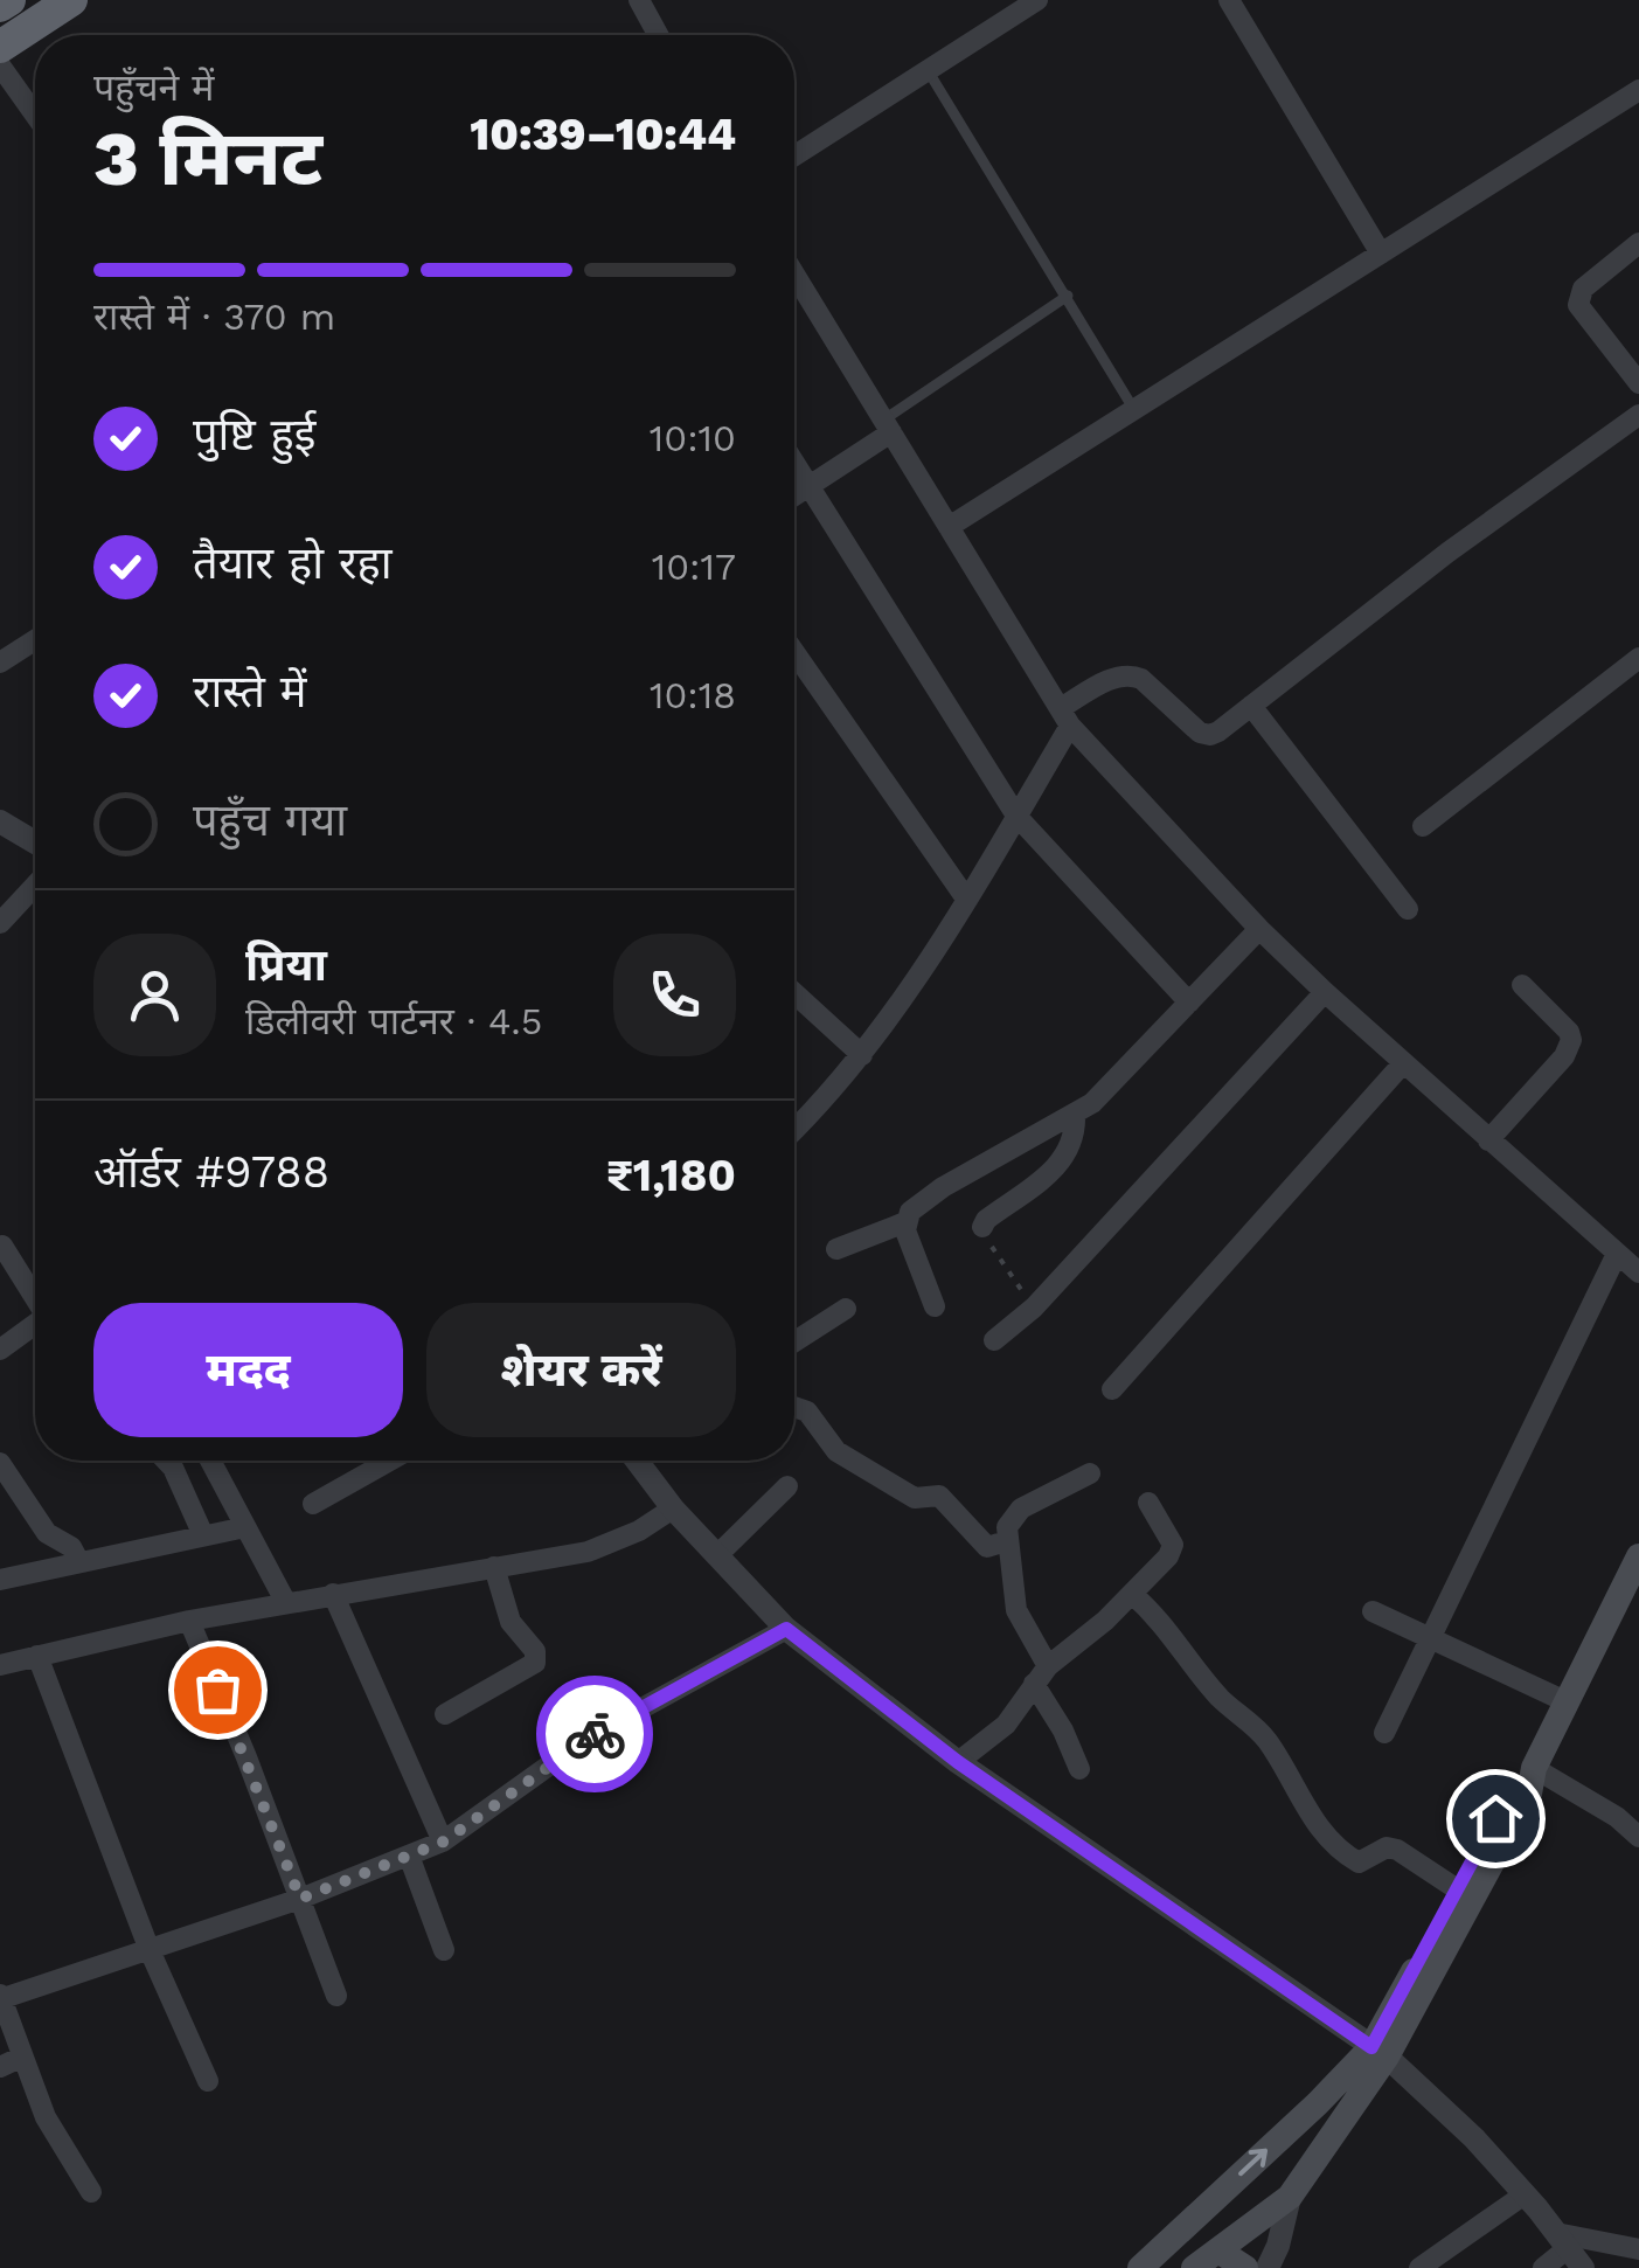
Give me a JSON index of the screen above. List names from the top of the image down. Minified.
{"page":{"heading":["3 मिनट","पहुँचने में","10:39–10:44"],"panel":["प्रिया","डिलीवरी पार्टनर · 4.5","ऑर्डर #9788","₹1,180"],"bar":"रास्ते में · 370 m","list":[["पुष्टि हुई","10:10"],["तैयार हो रहा","10:17"],["रास्ते में","10:18"],"पहुँच गया"],"buttons":["मदद","शेयर करें"]}}
